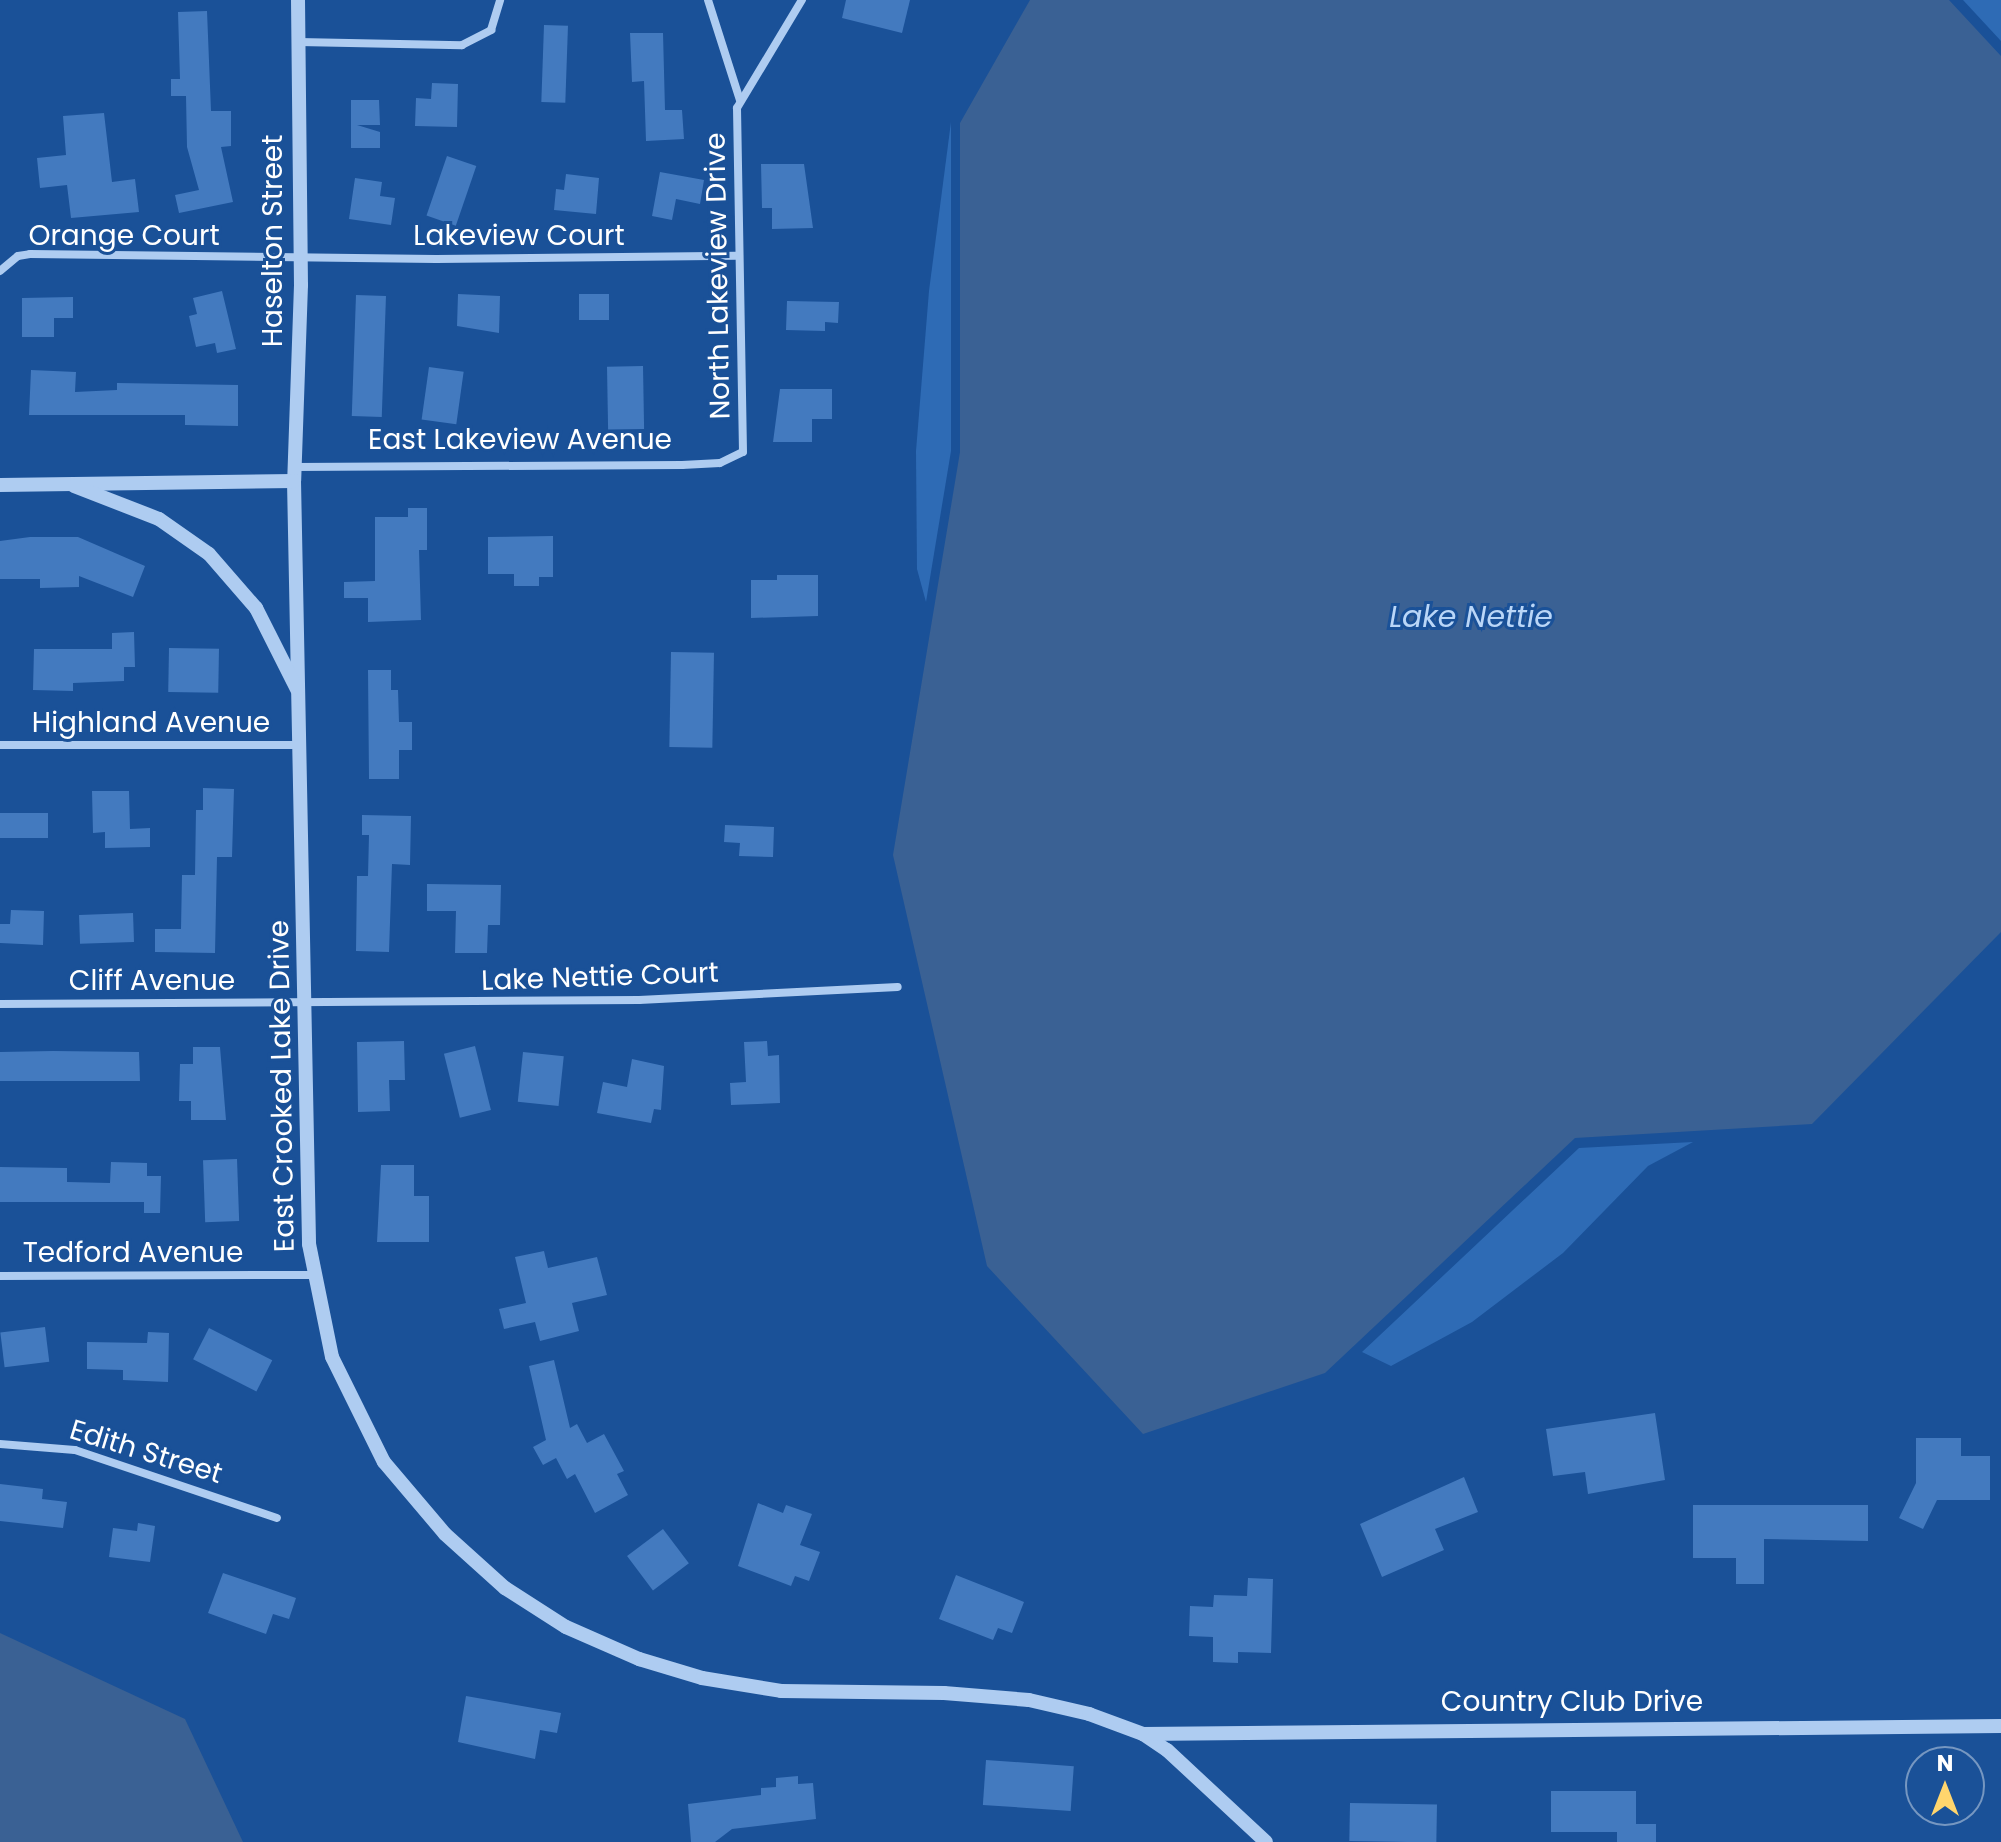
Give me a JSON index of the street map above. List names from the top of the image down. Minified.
{"streets":{"street":["Orange Court","Lakeview Court","Haselton Street","North Lakeview Drive","East Lakeview Avenue","Highland Avenue","Lake Nettie Court","Cliff Avenue","East Crooked Lake Drive","Tedford Avenue","Edith Street","Country Club Drive"]},"crossings":[["Orange Court","Lakeview Court"],["Orange Court","Haselton Street"],["Lakeview Court","Haselton Street"],["Lakeview Court","North Lakeview Drive"],["Haselton Street","East Lakeview Avenue"],["Haselton Street","East Crooked Lake Drive"],["North Lakeview Drive","East Lakeview Avenue"],["East Lakeview Avenue","East Crooked Lake Drive"],["Highland Avenue","East Crooked Lake Drive"],["Lake Nettie Court","Cliff Avenue"],["Lake Nettie Court","East Crooked Lake Drive"],["Cliff Avenue","East Crooked Lake Drive"],["East Crooked Lake Drive","Tedford Avenue"],["East Crooked Lake Drive","Country Club Drive"]],"water":["Lake Nettie"],"north":"top"}
